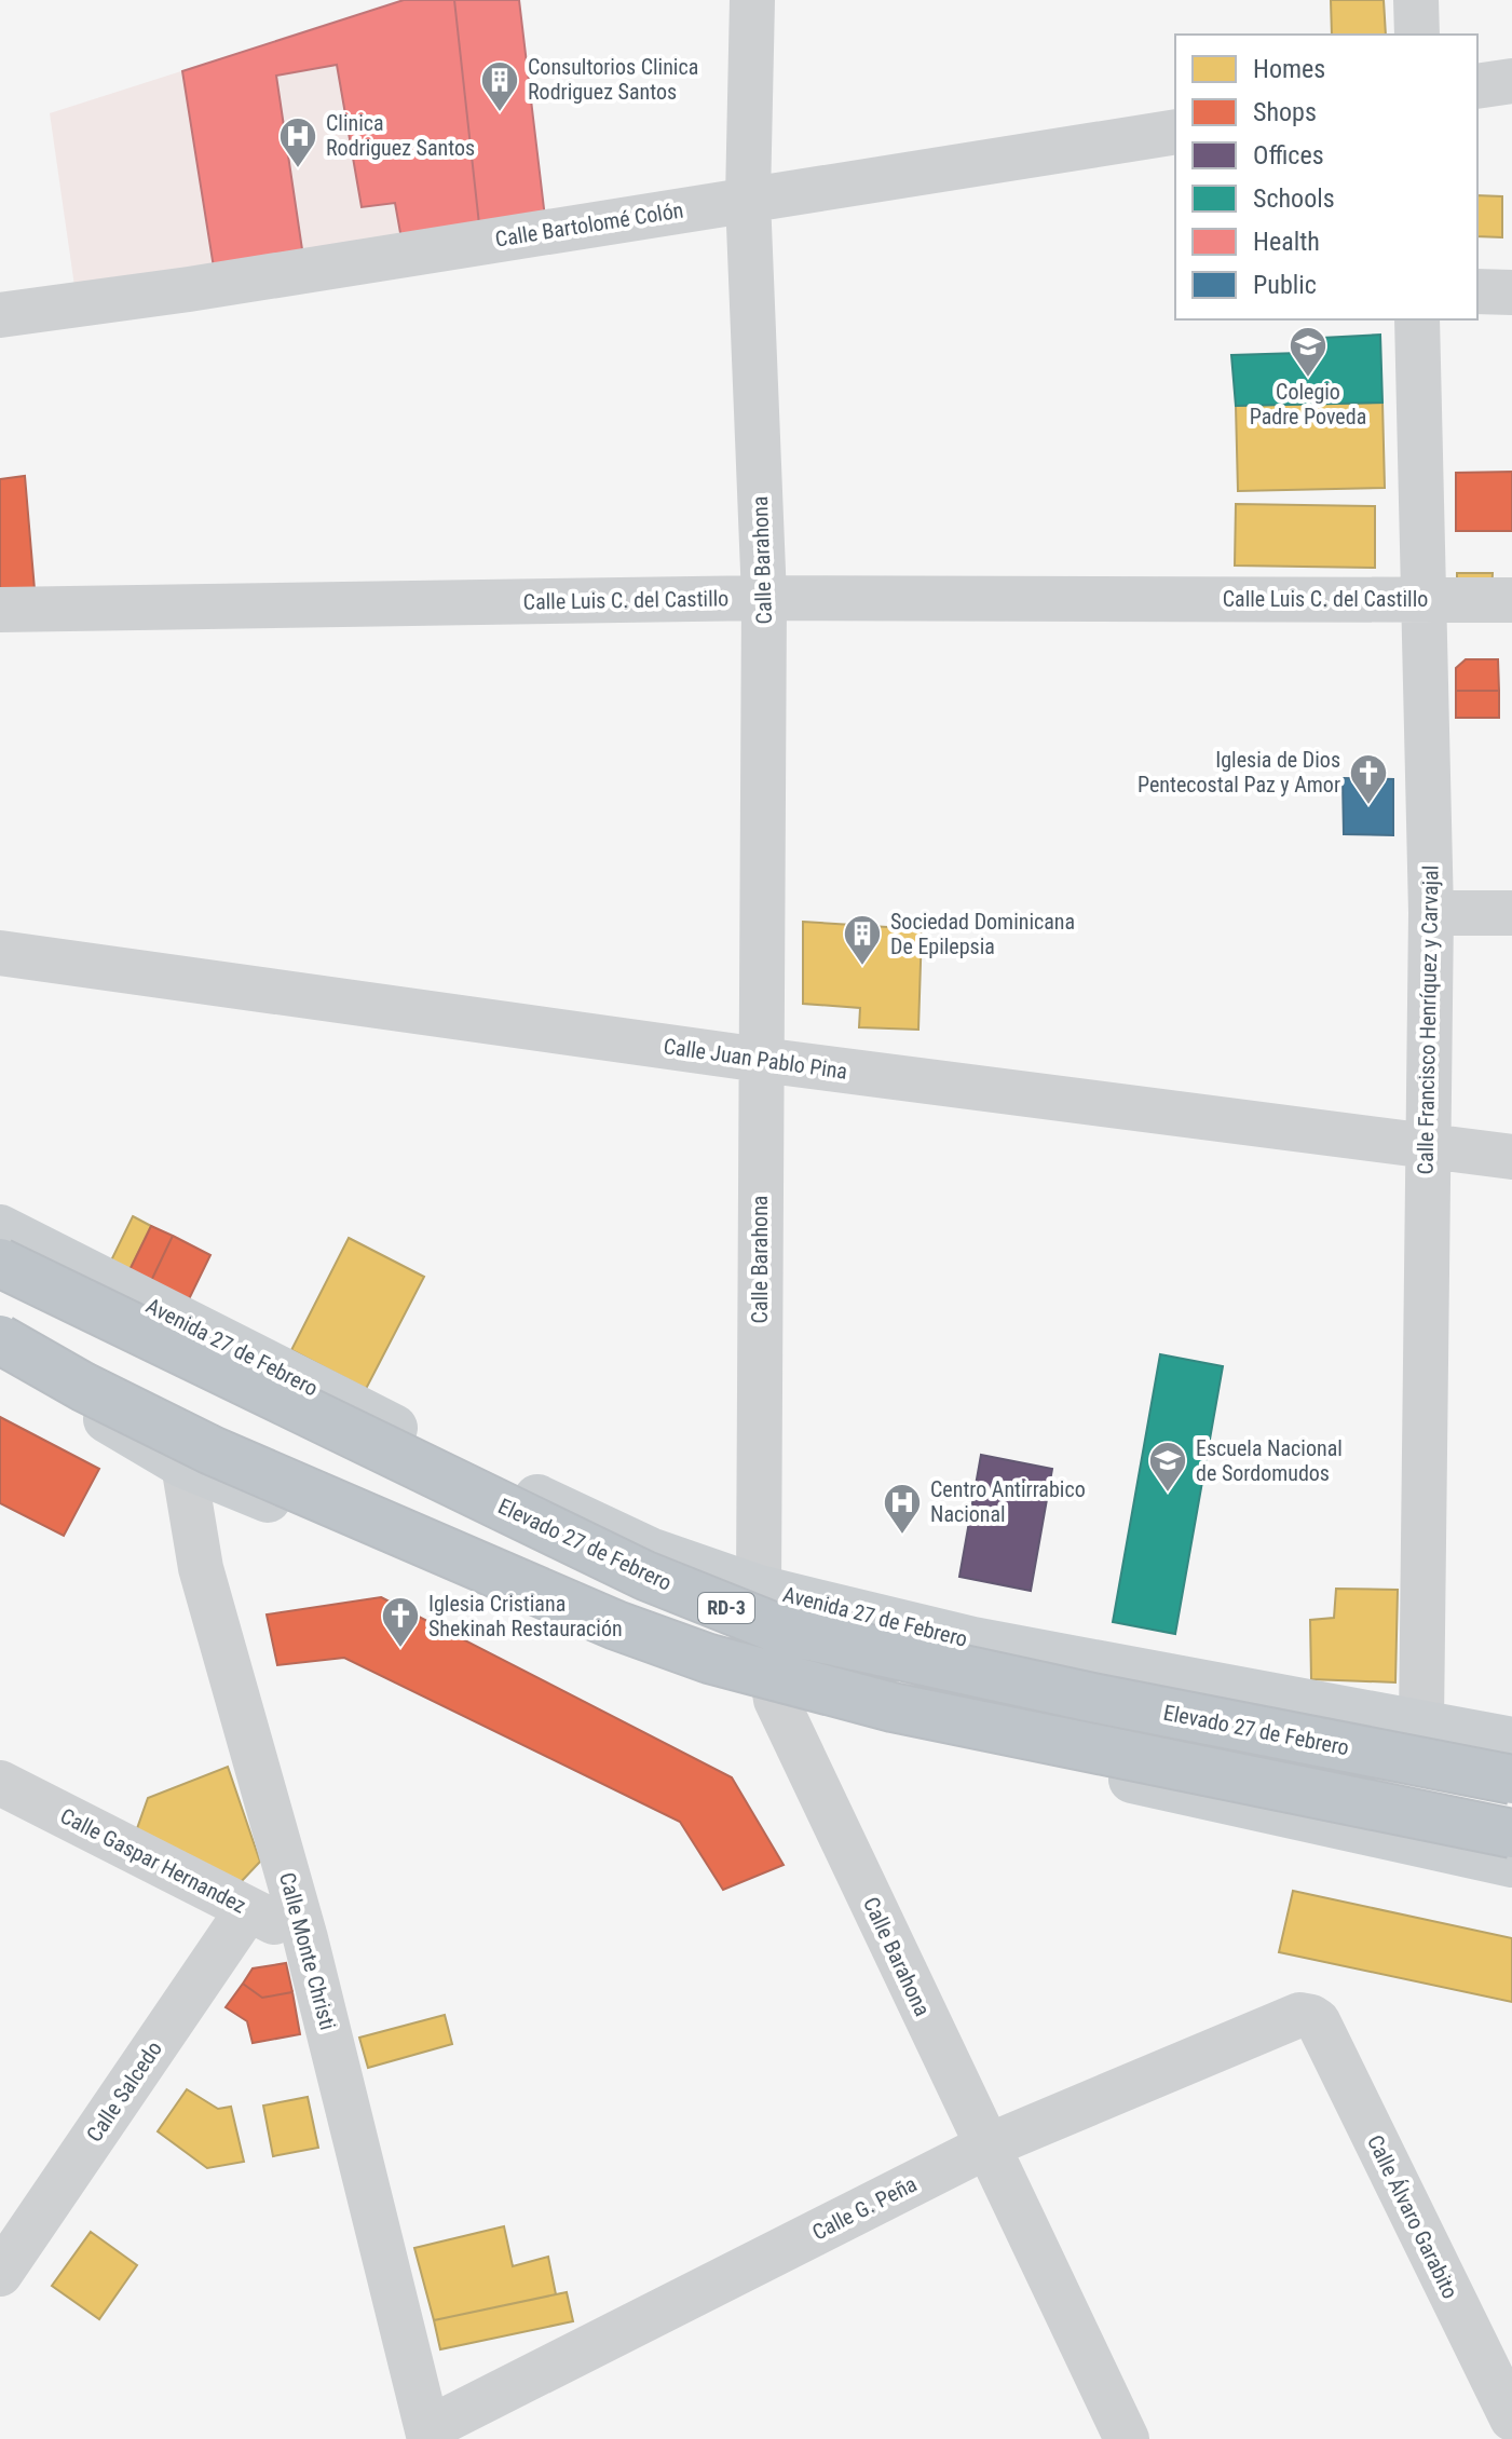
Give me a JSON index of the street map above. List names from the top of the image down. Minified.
{"streets":{"highway":["Elevado 27 de Febrero","RD-3"],"main road":["Avenida 27 de Febrero"],"street":["Calle Bartolomé Colón","Calle Barahona","Calle Luis C. del Castillo","Calle Francisco Henríquez y Carvajal","Calle Juan Pablo Pina","Calle Gaspar Hernandez","Calle Monte Christi","Calle Salcedo","Calle G. Peña","Calle Álvaro Garabito"]},"crossings":[["Calle Bartolomé Colón","Calle Barahona"],["Calle Barahona","Calle Luis C. del Castillo"],["Calle Barahona","Calle Juan Pablo Pina"],["Calle Barahona","Avenida 27 de Febrero"],["Calle Barahona","Calle G. Peña"],["Calle Luis C. del Castillo","Calle Francisco Henríquez y Carvajal"],["Calle Francisco Henríquez y Carvajal","Calle Juan Pablo Pina"],["Calle Francisco Henríquez y Carvajal","Avenida 27 de Febrero"],["Calle Gaspar Hernandez","Calle Monte Christi"],["Calle Gaspar Hernandez","Calle Salcedo"],["Calle Monte Christi","Calle G. Peña"],["Calle G. Peña","Calle Álvaro Garabito"]],"places":{"building":["Consultorios Clinica Rodriguez Santos","Sociedad Dominicana De Epilepsia"],"hospital":["Clinica Rodriguez Santos","Centro Antirrabico Nacional"],"school or university":["Colegio Padre Poveda","Escuela Nacional de Sordomudos"],"church":["Iglesia de Dios Pentecostal Paz y Amor","Iglesia Cristiana Shekinah Restauración"]},"legend":["Homes","Shops","Offices","Schools","Health","Public"]}
